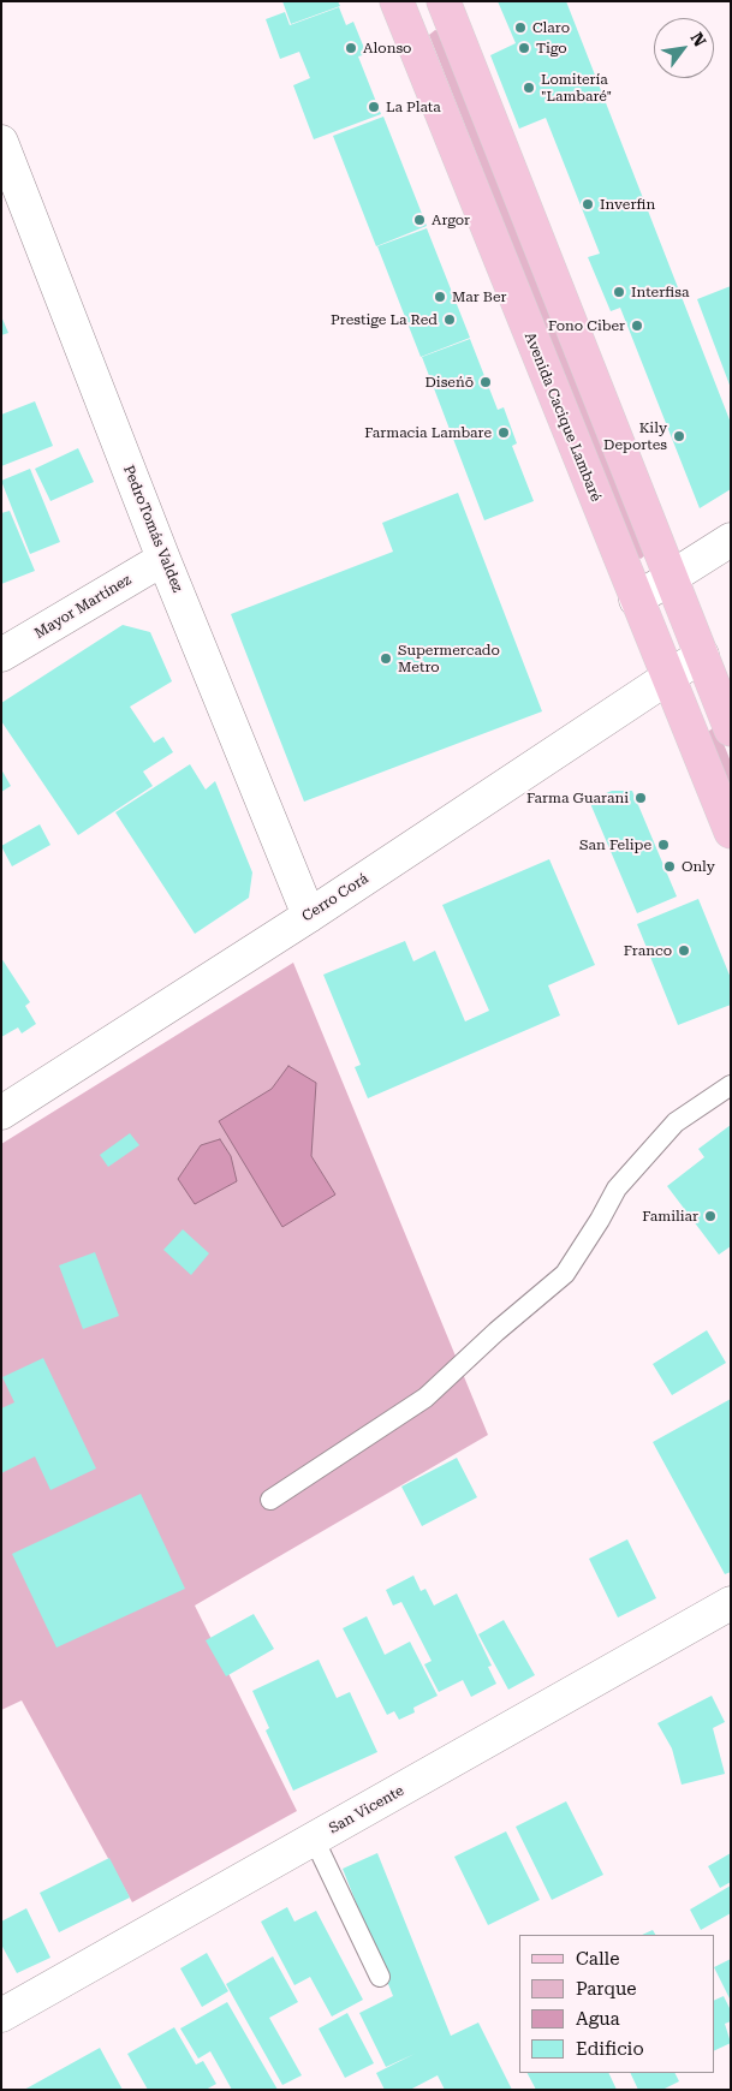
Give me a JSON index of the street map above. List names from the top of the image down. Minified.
{"streets":{"main road":["Avenida Cacique Lambaré"],"street":["PedroTomás Valdez","Mayor Martínez","Cerro Corá","San Vicente"]},"crossings":[["Avenida Cacique Lambaré","Cerro Corá"],["PedroTomás Valdez","Mayor Martínez"],["PedroTomás Valdez","Cerro Corá"]],"places":["Claro","Alonso","Tigo","Lomitería \"Lambaré\"","La Plata","Inverfin","Argor","Interfisa","Mar Ber","Prestige La Red","Fono Ciber","Diseńō","Farmacia Lambare","Kily Deportes","Supermercado Metro","Farma Guarani","San Felipe","Only","Franco","Familiar"],"legend":["Calle","Parque","Agua","Edificio"],"north":"top right"}
